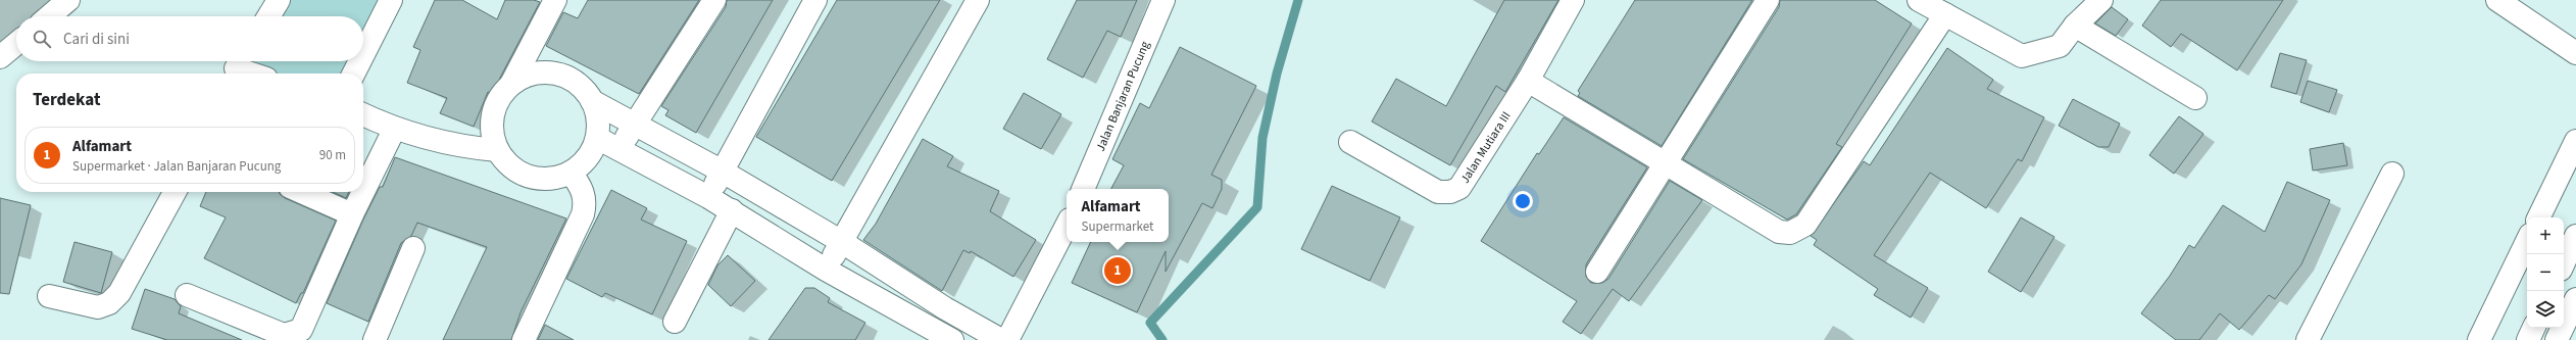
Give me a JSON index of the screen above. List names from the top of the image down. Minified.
{"streets":{"street":["Jalan Banjaran Pucung","Jalan Mutiara III"]},"page":{"search":"Cari di sini","heading":"Terdekat","list":[{"mark":"1","name":"Alfamart","note":"Supermarket · Jalan Banjaran Pucung","value":"90 m"}],"popup":["Alfamart","Supermarket"],"map_buttons":["+","−"],"pins":"1"}}
